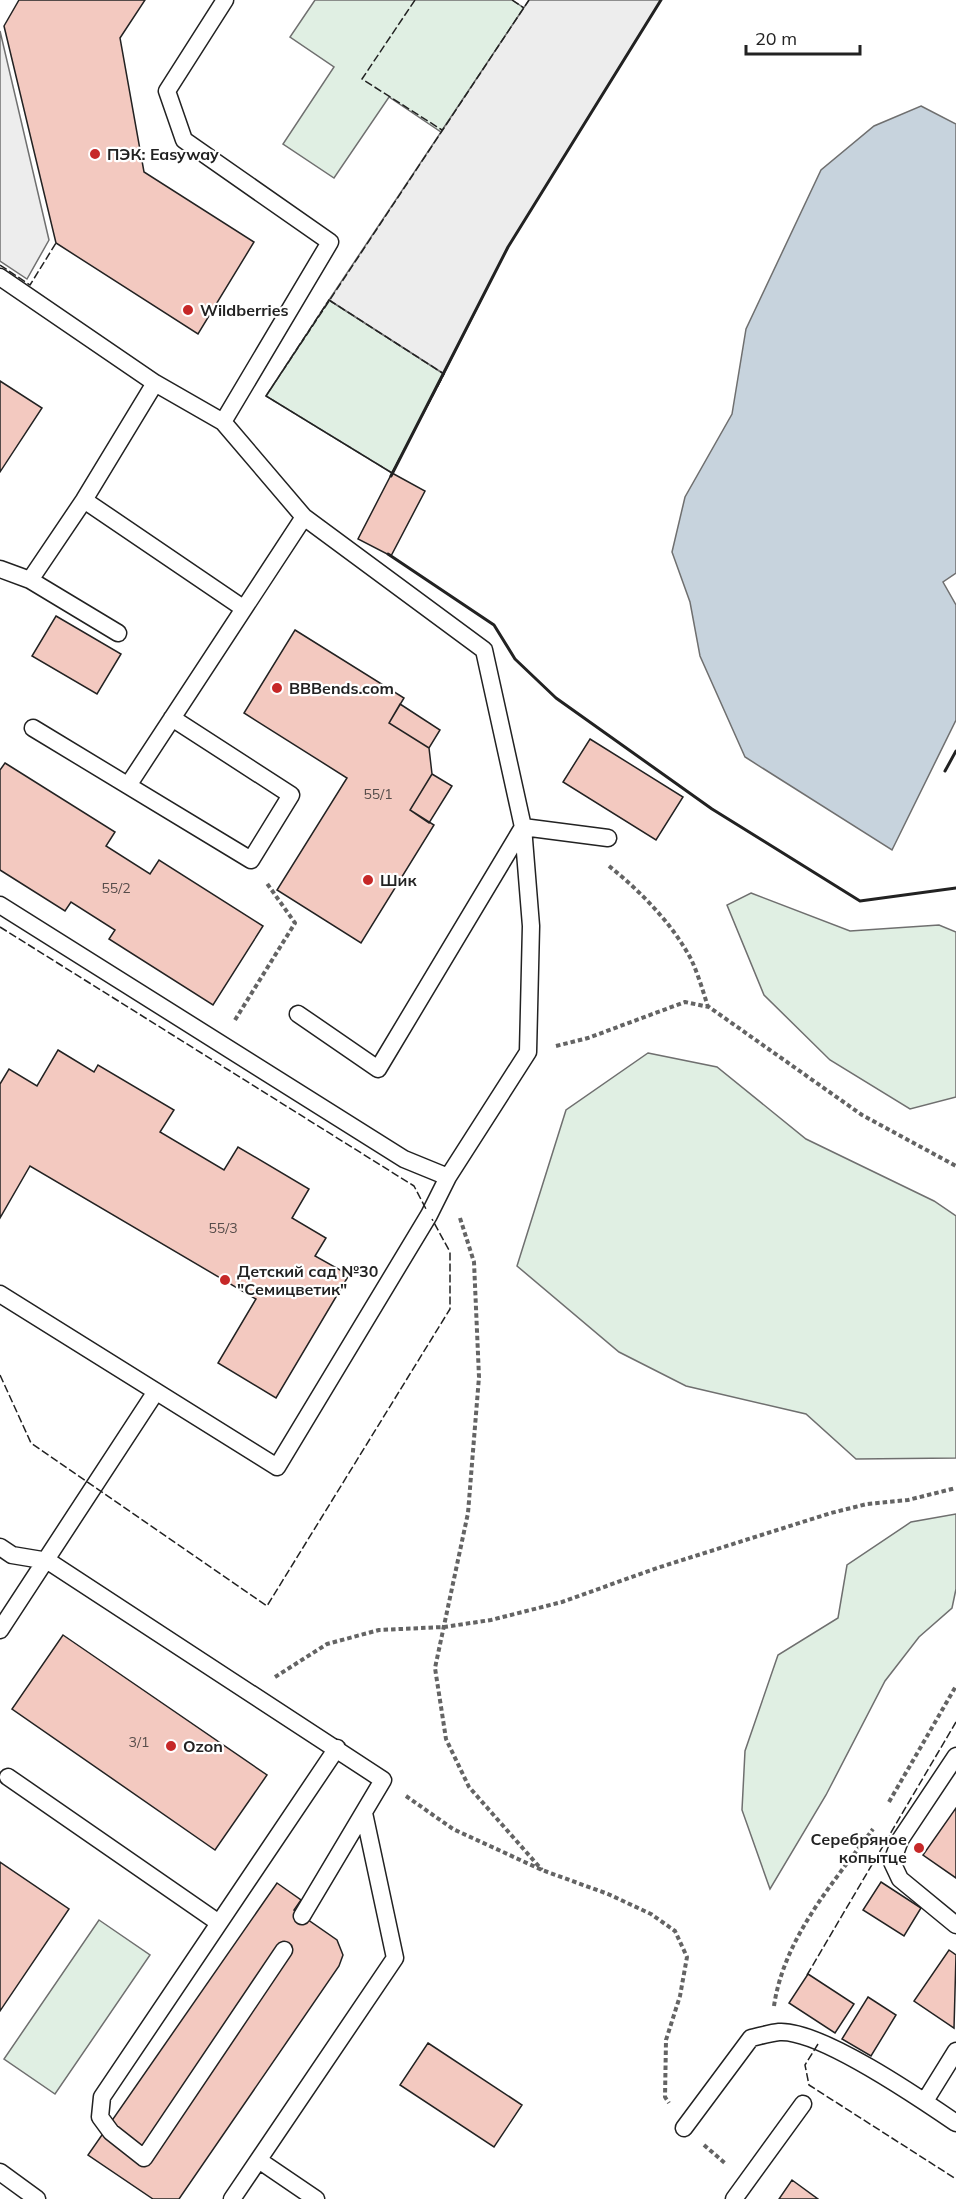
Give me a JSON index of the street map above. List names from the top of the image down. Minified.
{"places":["ПЭК: Easyway","Wildberries","BBBends.com","Шик","Детский сад №30 \"Семицветик\"","Ozon","Серебряное копытце"],"house_numbers":["55/1","55/2","55/3","3/1"],"scale_bar":"20 m"}
